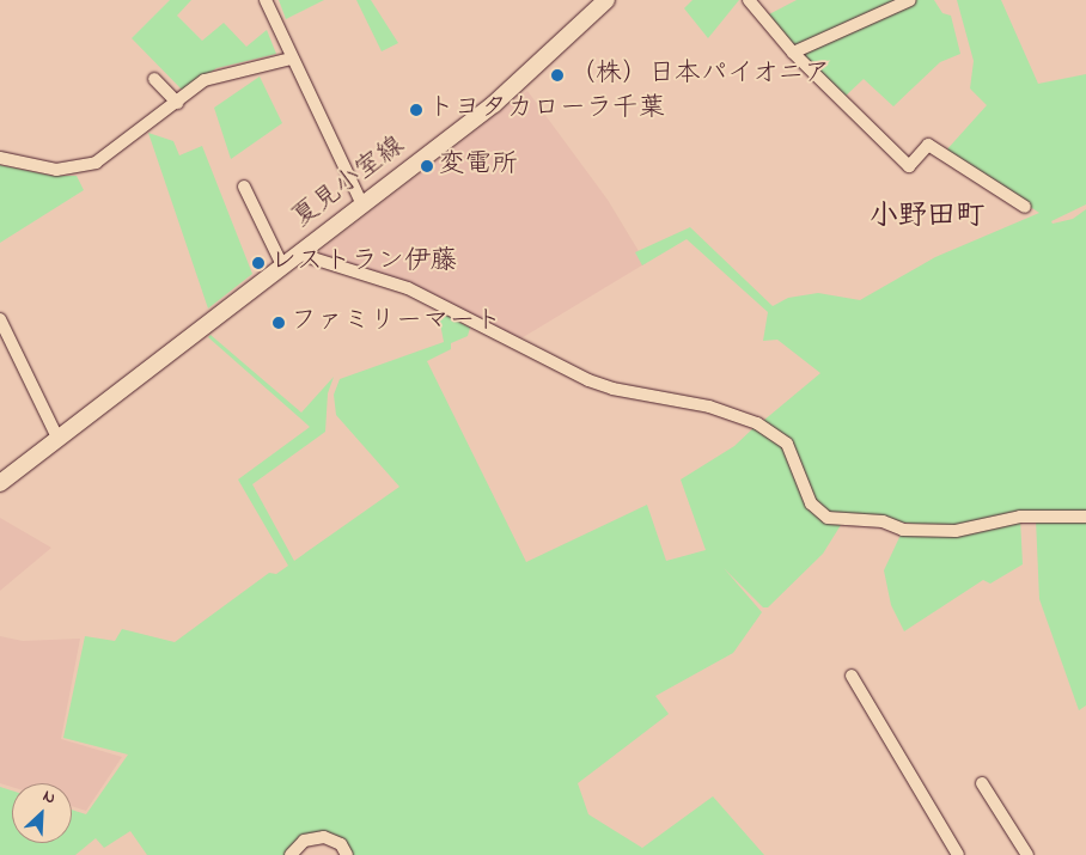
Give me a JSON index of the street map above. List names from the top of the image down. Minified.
{"streets":{"main road":["夏見小室線"]},"districts":["小野田町"],"places":["（株）日本パイオニア","トヨタカローラ千葉","変電所","レストラン伊藤","ファミリーマート"],"north":"top right"}
